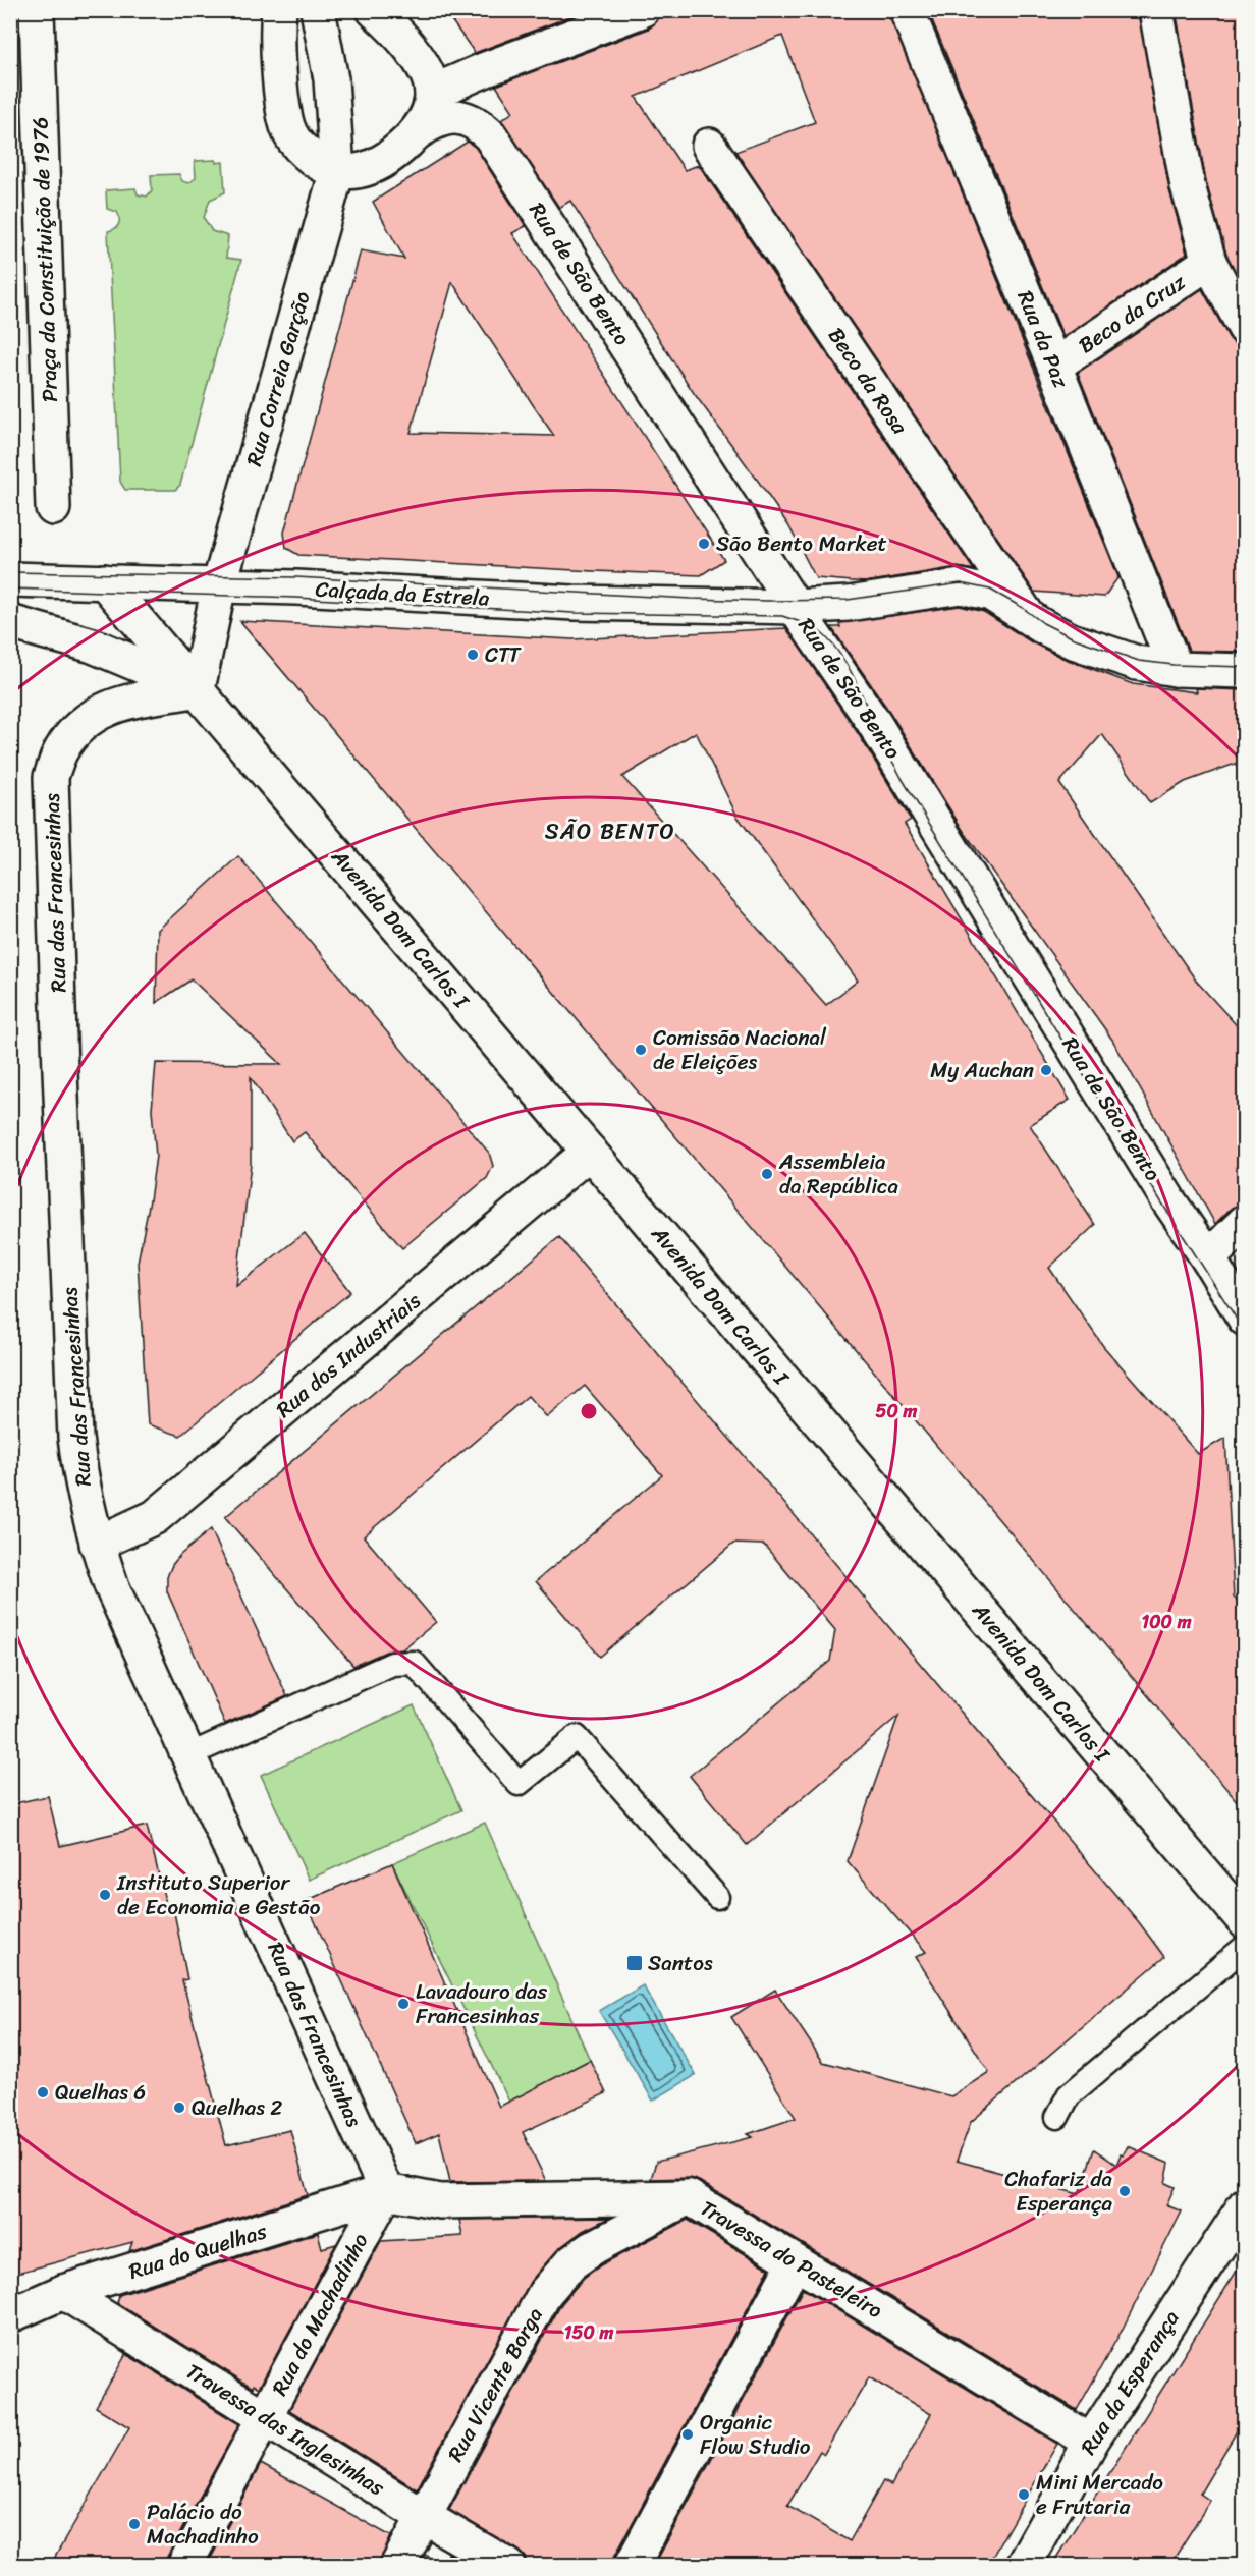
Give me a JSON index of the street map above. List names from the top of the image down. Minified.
{"streets":{"street":["Praça da Constituição de 1976","Rua de São Bento","Beco da Cruz","Rua da Paz","Rua Correia Garção","Beco da Rosa","Calçada da Estrela","Rua das Francesinhas","Avenida Dom Carlos I","Rua dos Industriais","Rua do Quelhas","Travessa do Pasteleiro","Rua do Machadinho","Rua da Esperança","Rua Vicente Borga","Travessa das Inglesinhas"]},"crossings":[["Rua de São Bento","Calçada da Estrela"],["Beco da Cruz","Rua da Paz"],["Rua da Paz","Calçada da Estrela"],["Rua Correia Garção","Calçada da Estrela"],["Beco da Rosa","Calçada da Estrela"],["Calçada da Estrela","Avenida Dom Carlos I"],["Rua das Francesinhas","Avenida Dom Carlos I"],["Rua das Francesinhas","Rua dos Industriais"],["Rua das Francesinhas","Rua do Quelhas"],["Rua das Francesinhas","Travessa do Pasteleiro"],["Rua das Francesinhas","Rua do Machadinho"],["Avenida Dom Carlos I","Rua dos Industriais"],["Rua do Quelhas","Travessa do Pasteleiro"],["Rua do Quelhas","Rua do Machadinho"],["Rua do Quelhas","Travessa das Inglesinhas"],["Travessa do Pasteleiro","Rua do Machadinho"],["Travessa do Pasteleiro","Rua da Esperança"],["Travessa do Pasteleiro","Rua Vicente Borga"],["Rua do Machadinho","Travessa das Inglesinhas"],["Rua Vicente Borga","Travessa das Inglesinhas"]],"districts":["SÃO BENTO"],"places":{"other":["São Bento Market","CTT","Comissão Nacional de Eleições","My Auchan","Assembleia da República","Instituto Superior de Economia e Gestão","Lavadouro das Francesinhas","Quelhas 6","Quelhas 2","Chafariz da Esperança","Organic Flow Studio","Mini Mercado e Frutaria","Palácio do Machadinho"],"transit":["Santos"]},"rings":["50 m","100 m","150 m"]}
